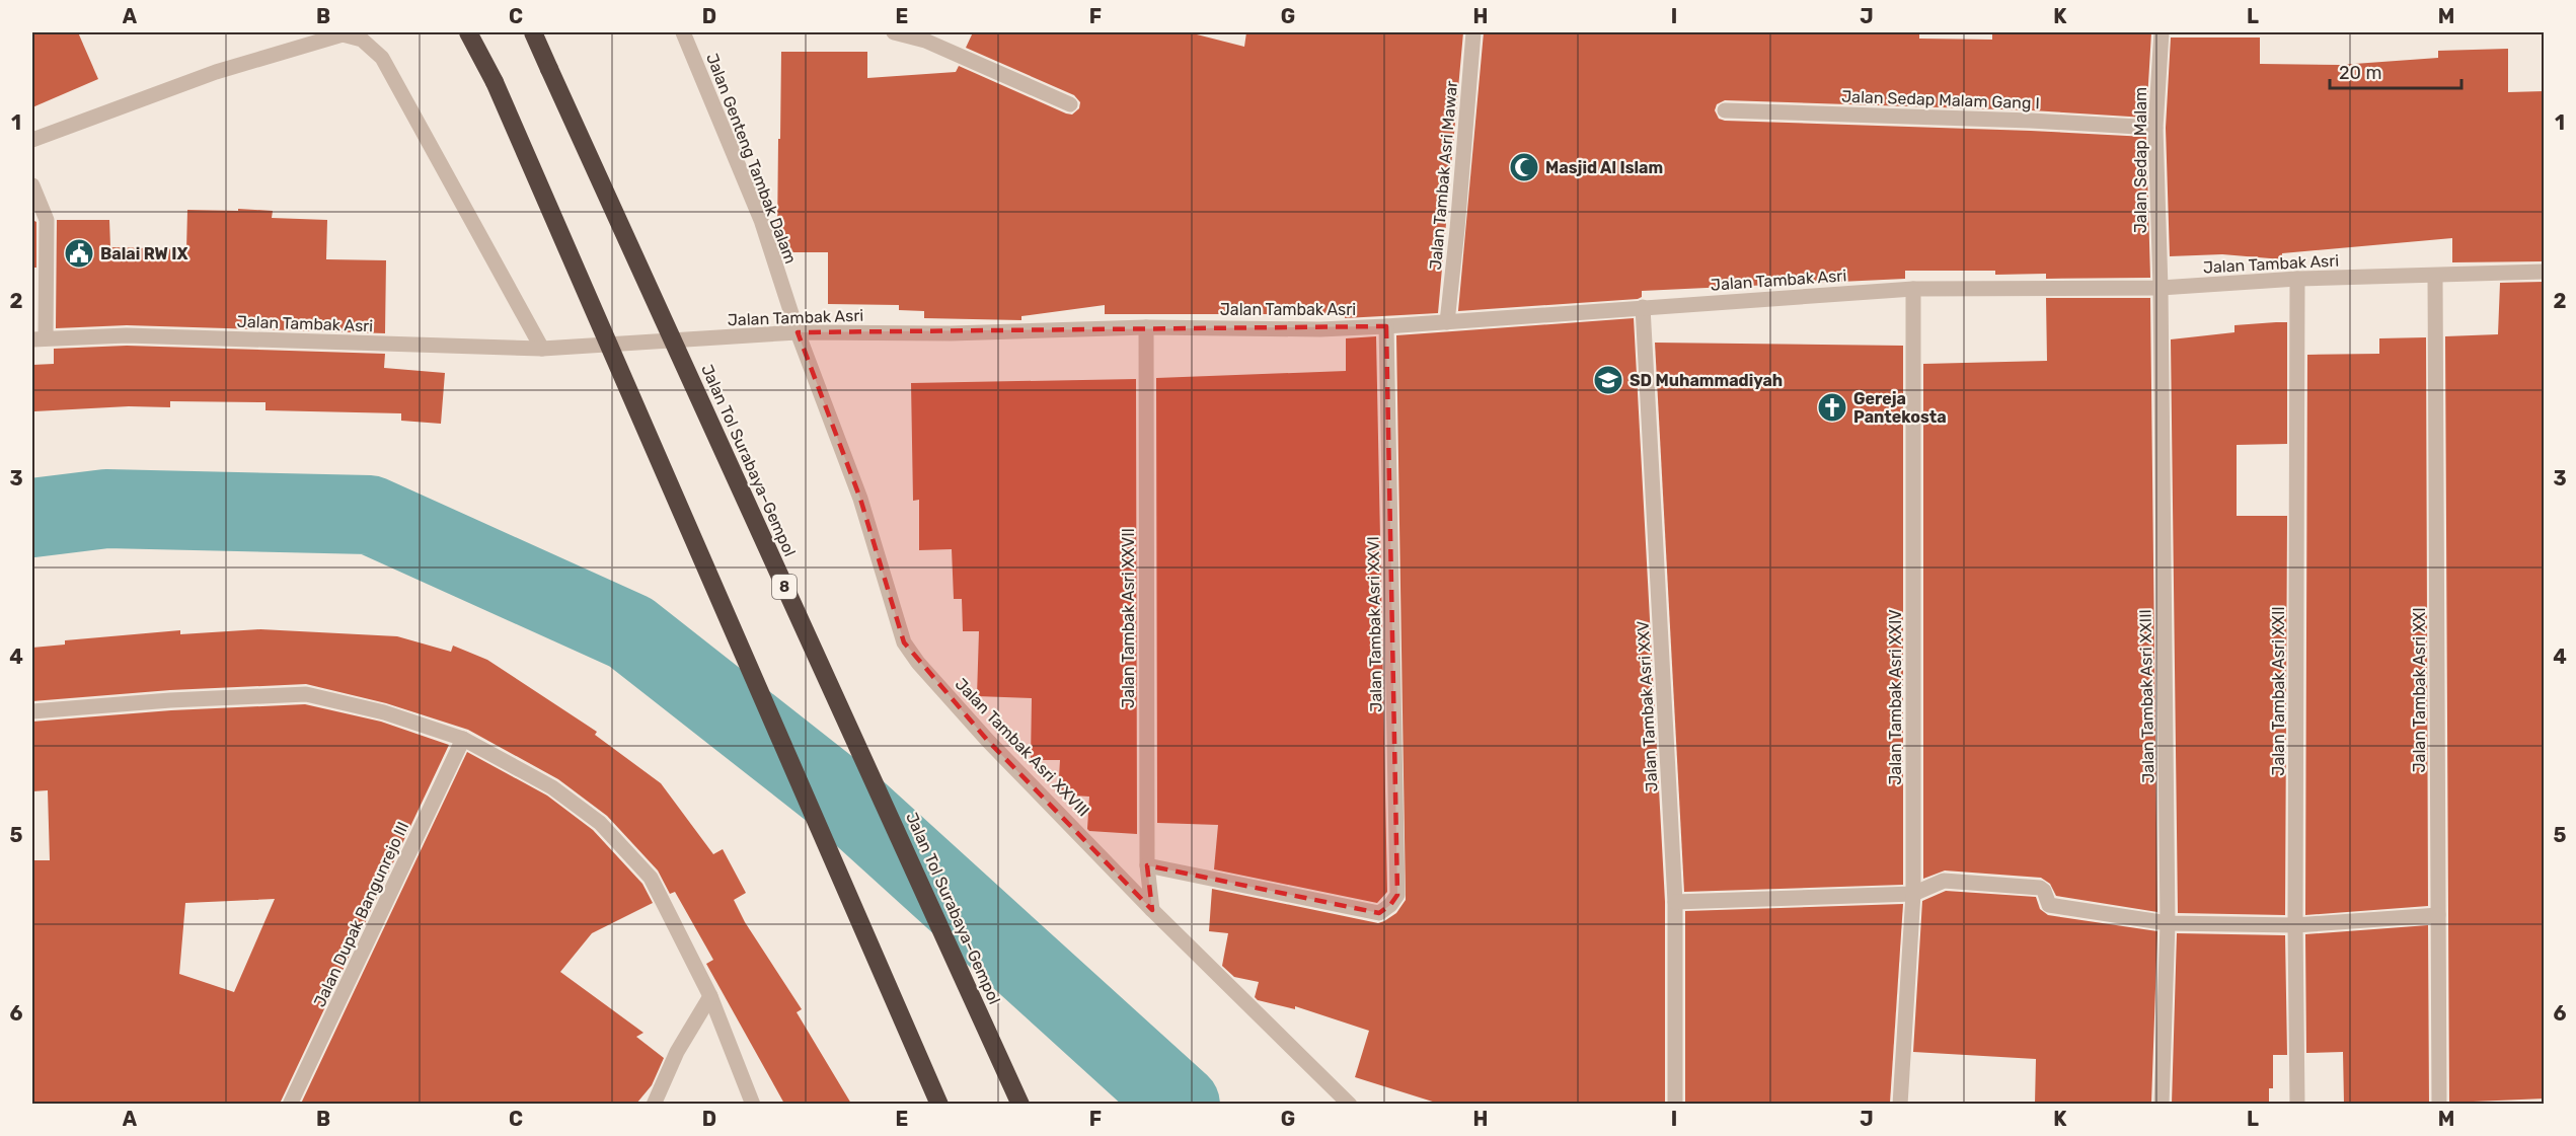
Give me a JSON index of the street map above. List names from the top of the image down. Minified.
{"streets":{"highway":["Jalan Tol Surabaya–Gempol","8"],"street":["Jalan Sedap Malam Gang I","Jalan Genteng Tambak Dalam","Jalan Sedap Malam","Jalan Tambak Asri Mawar","Jalan Tambak Asri","Jalan Tambak Asri XXVII","Jalan Tambak Asri XXVI","Jalan Tambak Asri XXI","Jalan Tambak Asri XXII","Jalan Tambak Asri XXIII","Jalan Tambak Asri XXIV","Jalan Tambak Asri XXV","Jalan Tambak Asri XXVIII","Jalan Dupak Bangunrejo III"]},"crossings":[["Jalan Sedap Malam Gang I","Jalan Sedap Malam"],["Jalan Genteng Tambak Dalam","Jalan Tambak Asri"],["Jalan Genteng Tambak Dalam","Jalan Tambak Asri XXVIII"],["Jalan Sedap Malam","Jalan Tambak Asri"],["Jalan Sedap Malam","Jalan Tambak Asri XXIII"],["Jalan Tambak Asri Mawar","Jalan Tambak Asri"],["Jalan Tambak Asri","Jalan Tambak Asri XXVII"],["Jalan Tambak Asri","Jalan Tambak Asri XXVI"],["Jalan Tambak Asri","Jalan Tambak Asri XXI"],["Jalan Tambak Asri","Jalan Tambak Asri XXII"],["Jalan Tambak Asri","Jalan Tambak Asri XXIII"],["Jalan Tambak Asri","Jalan Tambak Asri XXIV"],["Jalan Tambak Asri","Jalan Tambak Asri XXV"],["Jalan Tambak Asri","Jalan Tambak Asri XXVIII"],["Jalan Tambak Asri XXVII","Jalan Tambak Asri XXVI"],["Jalan Tambak Asri XXVII","Jalan Tambak Asri XXVIII"]],"places":{"mosque":["Masjid Al Islam"],"public building":["Balai RW IX"],"school or university":["SD Muhammadiyah"],"church":["Gereja Pantekosta"]},"scale_bar":"20 m","grid":{"columns":["A","B","C","D","E","F","G","H","I","J","K","L","M"],"rows":["1","2","3","4","5","6"]}}
